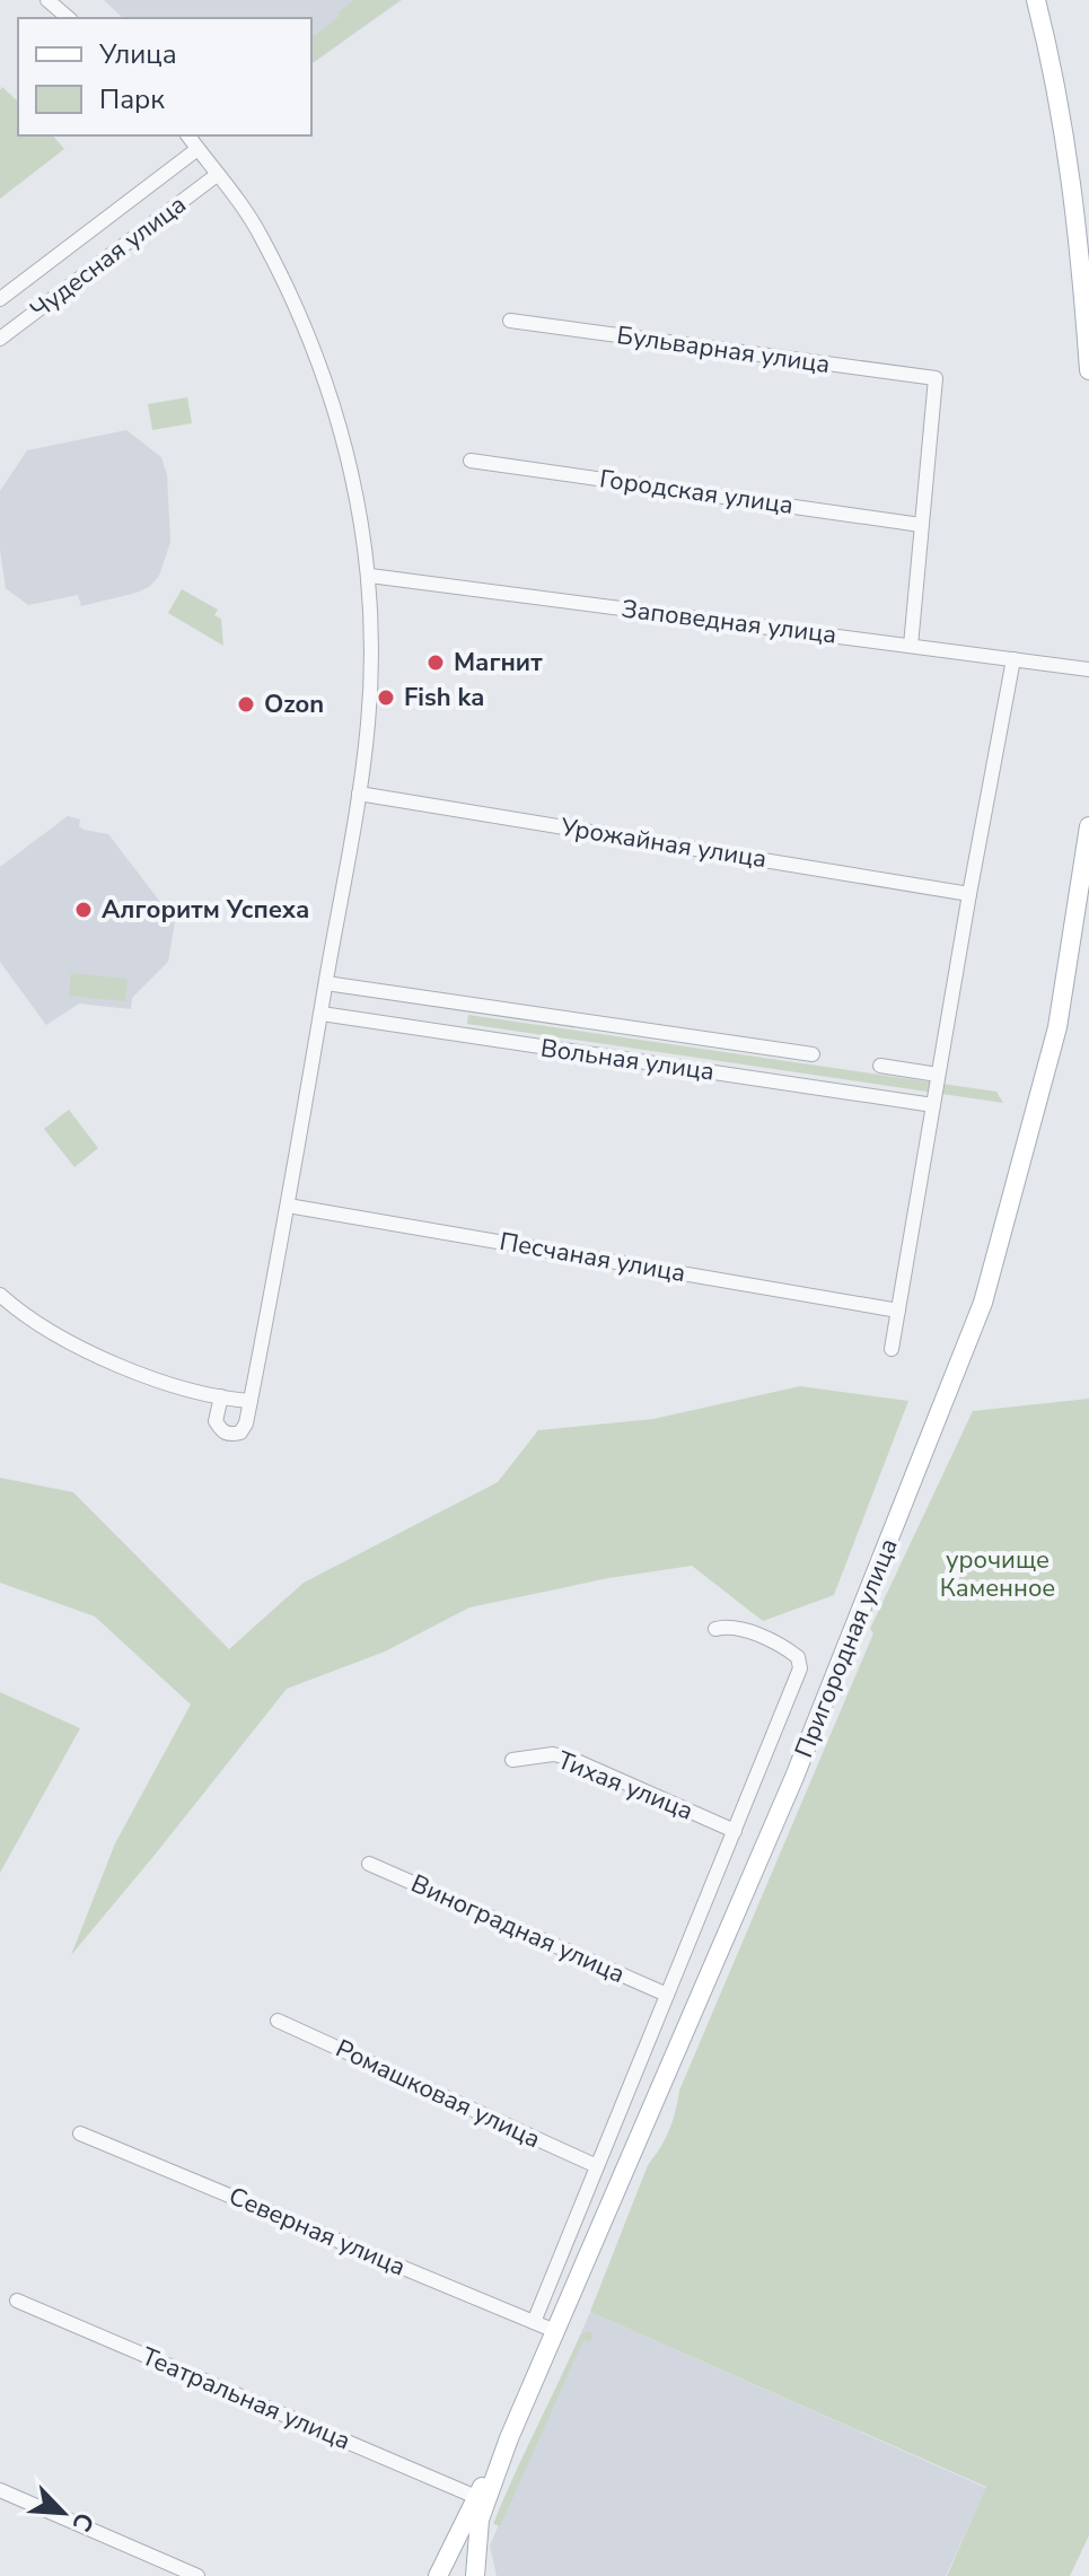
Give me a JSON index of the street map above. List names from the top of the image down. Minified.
{"streets":{"main road":["Пригородная улица"],"street":["Чудесная улица","Бульварная улица","Городская улица","Заповедная улица","Урожайная улица","Вольная улица","Песчаная улица","Тихая улица","Виноградная улица","Ромашковая улица","Северная улица","Театральная улица"]},"crossings":[["Бульварная улица","Городская улица"],["Пригородная улица","Тихая улица"],["Пригородная улица","Виноградная улица"],["Пригородная улица","Ромашковая улица"],["Пригородная улица","Северная улица"],["Пригородная улица","Театральная улица"]],"parks":["урочище Каменное"],"places":["Магнит","Fish ka","Ozon","Алгоритм Успеха"],"legend":["Улица","Парк"],"north":"bottom right"}
